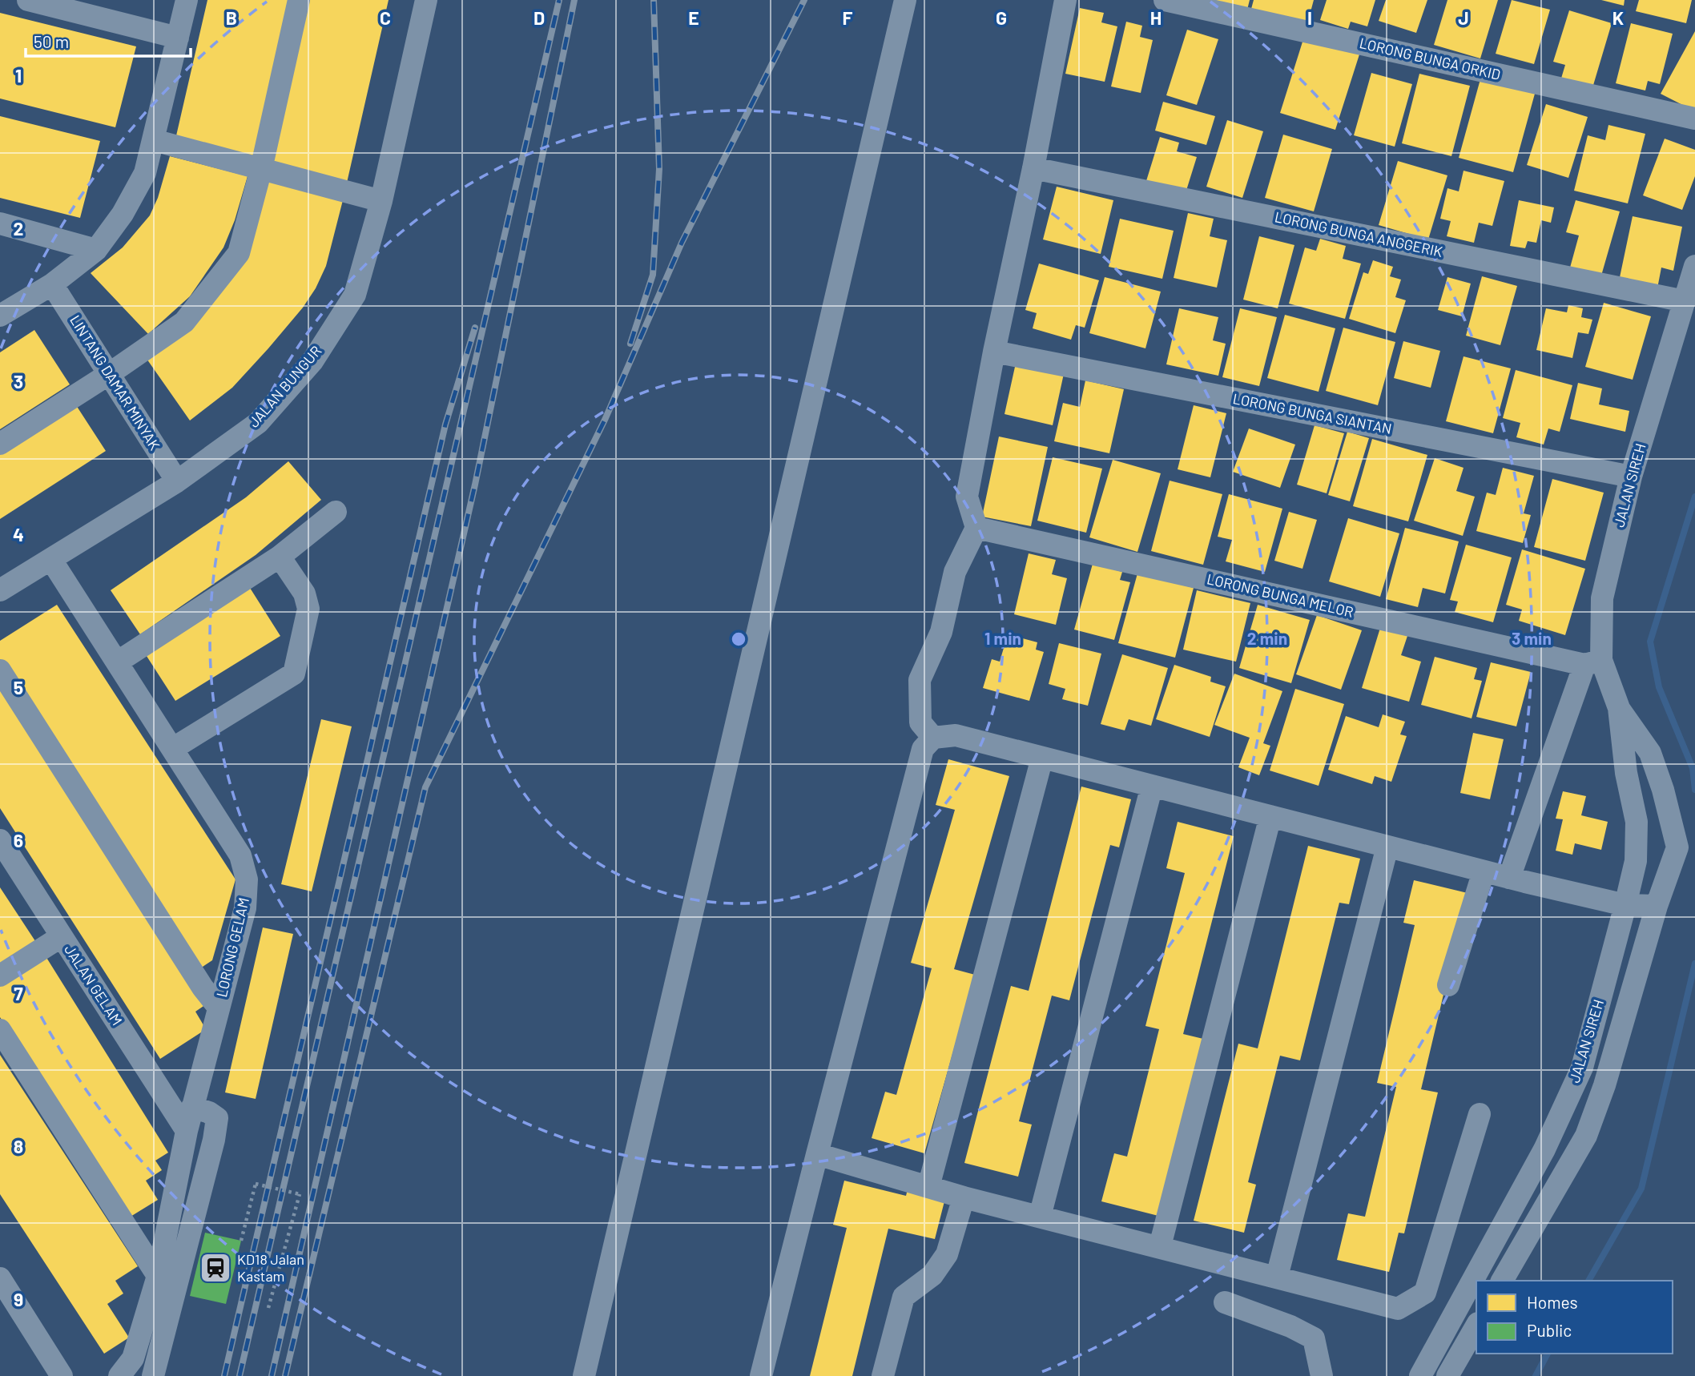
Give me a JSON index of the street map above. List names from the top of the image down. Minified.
{"streets":{"street":["LORONG BUNGA ORKID","LORONG BUNGA ANGGERIK","LINTANG DAMAR MINYAK","JALAN BUNGUR","LORONG BUNGA SIANTAN","JALAN SIREH","LORONG BUNGA MELOR","LORONG GELAM","JALAN GELAM"]},"crossings":[["LORONG BUNGA ANGGERIK","JALAN SIREH"],["LINTANG DAMAR MINYAK","JALAN BUNGUR"],["JALAN BUNGUR","LORONG GELAM"],["LORONG BUNGA SIANTAN","JALAN SIREH"],["JALAN SIREH","LORONG BUNGA MELOR"],["LORONG GELAM","JALAN GELAM"]],"places":{"station":["KD18 Jalan Kastam"]},"legend":["Homes","Public"],"scale_bar":"50 m","grid":{"columns":["B","C","D","E","F","G","H","I","J","K"],"rows":["1","2","3","4","5","6","7","8","9"]},"rings":["1 min","2 min","3 min"]}
